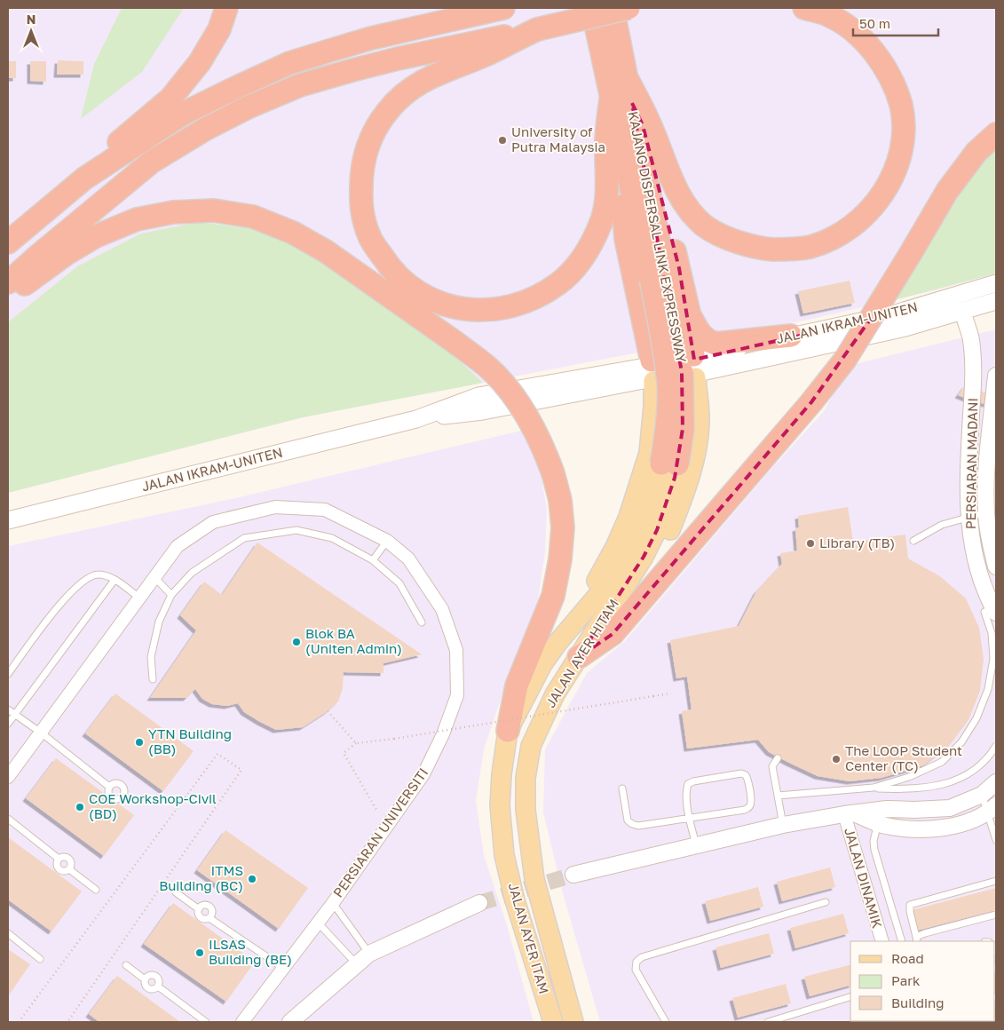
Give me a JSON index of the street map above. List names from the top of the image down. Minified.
{"streets":{"highway":["KAJANG DISPERSAL LINK EXPRESSWAY"],"main road":["JALAN IKRAM-UNITEN","JALAN AYER HITAM","JALAN AYER ITAM"],"street":["PERSIARAN MADANI","PERSIARAN UNIVERSITI","JALAN DINAMIK"]},"crossings":[["KAJANG DISPERSAL LINK EXPRESSWAY","JALAN AYER HITAM"],["JALAN IKRAM-UNITEN","PERSIARAN MADANI"],["JALAN AYER HITAM","JALAN AYER ITAM"]],"places":["University of Putra Malaysia","Library (TB)","Blok BA (Uniten Admin)","YTN Building (BB)","The LOOP Student Center (TC)","COE Workshop-Civil (BD)","ITMS Building (BC)","ILSAS Building (BE)"],"legend":["Road","Park","Building"],"scale_bar":"50 m","north":"top"}
